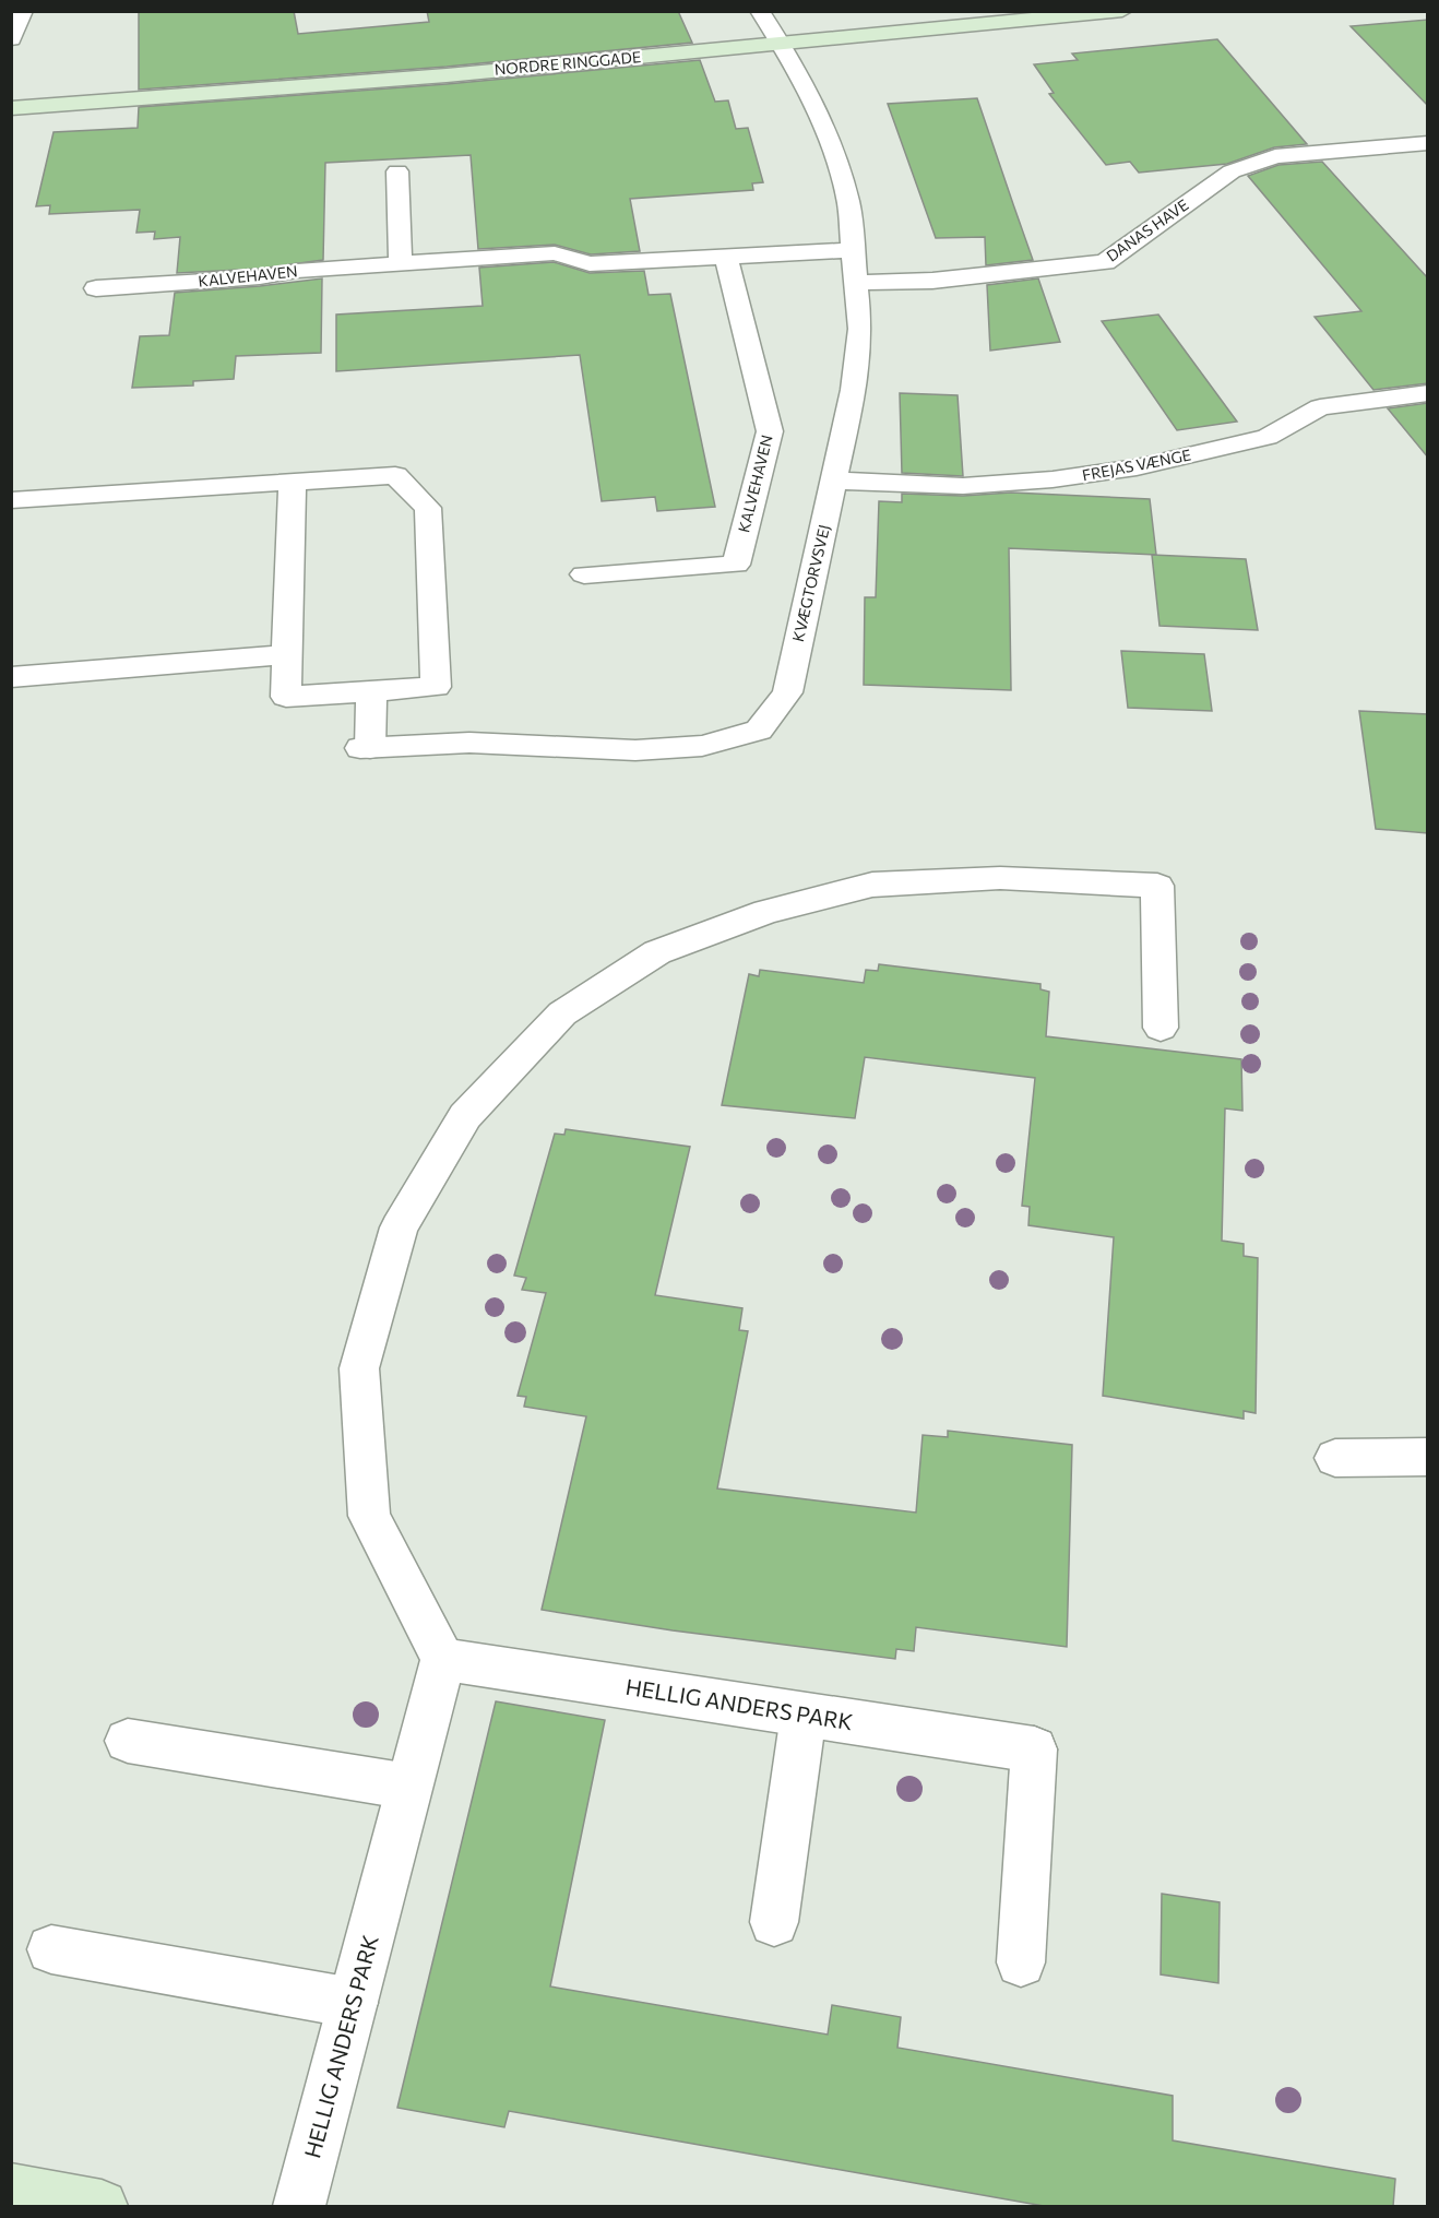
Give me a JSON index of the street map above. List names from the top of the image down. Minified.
{"streets":{"street":["NORDRE RINGGADE","DANAS HAVE","KALVEHAVEN","FREJAS VÆNGE","KVÆGTORVSVEJ","HELLIG ANDERS PARK"]},"crossings":[["NORDRE RINGGADE","KVÆGTORVSVEJ"],["DANAS HAVE","KVÆGTORVSVEJ"],["KALVEHAVEN","KVÆGTORVSVEJ"],["FREJAS VÆNGE","KVÆGTORVSVEJ"]]}
